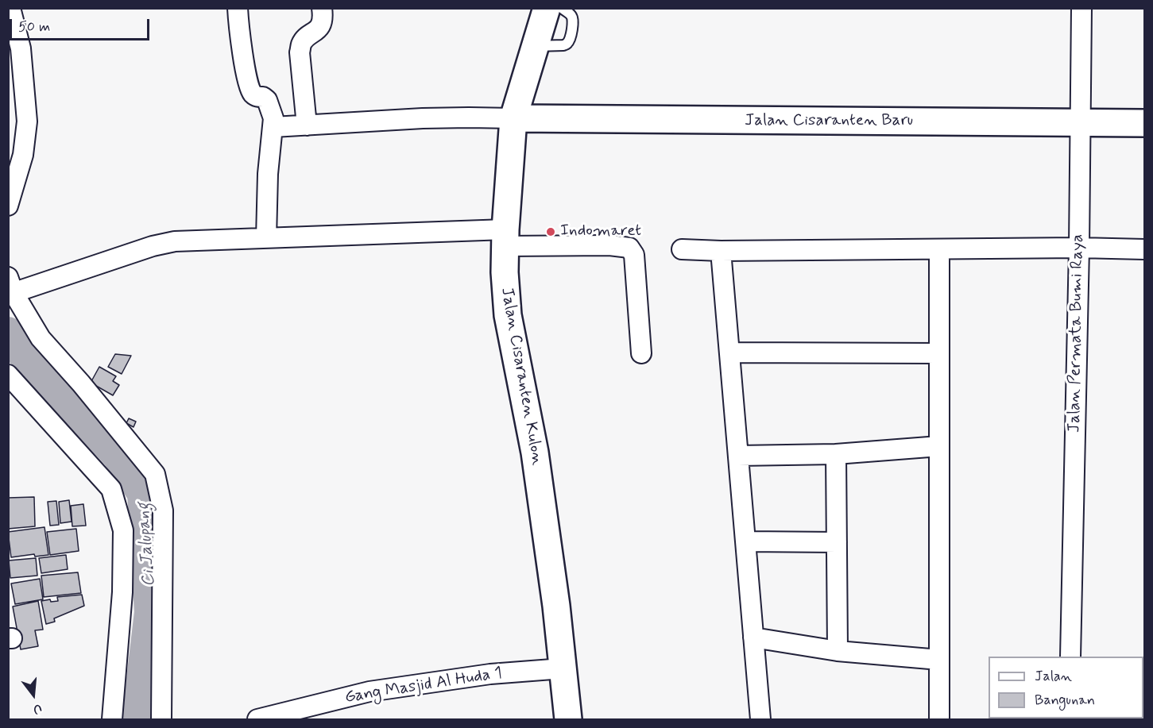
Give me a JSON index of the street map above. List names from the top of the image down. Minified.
{"streets":{"main road":["Jalan Cisaranten Baru","Jalan Cisaranten Kulon"],"street":["Jalan Permata Bumi Raya","Gang Masjid Al Huda 1"]},"crossings":[["Jalan Cisaranten Baru","Jalan Permata Bumi Raya"],["Jalan Cisaranten Baru","Jalan Cisaranten Kulon"],["Jalan Cisaranten Kulon","Gang Masjid Al Huda 1"]],"water":["Ci Jalupang"],"places":["Indomaret"],"legend":["Jalan","Bangunan"],"scale_bar":"50 m","north":"bottom"}
